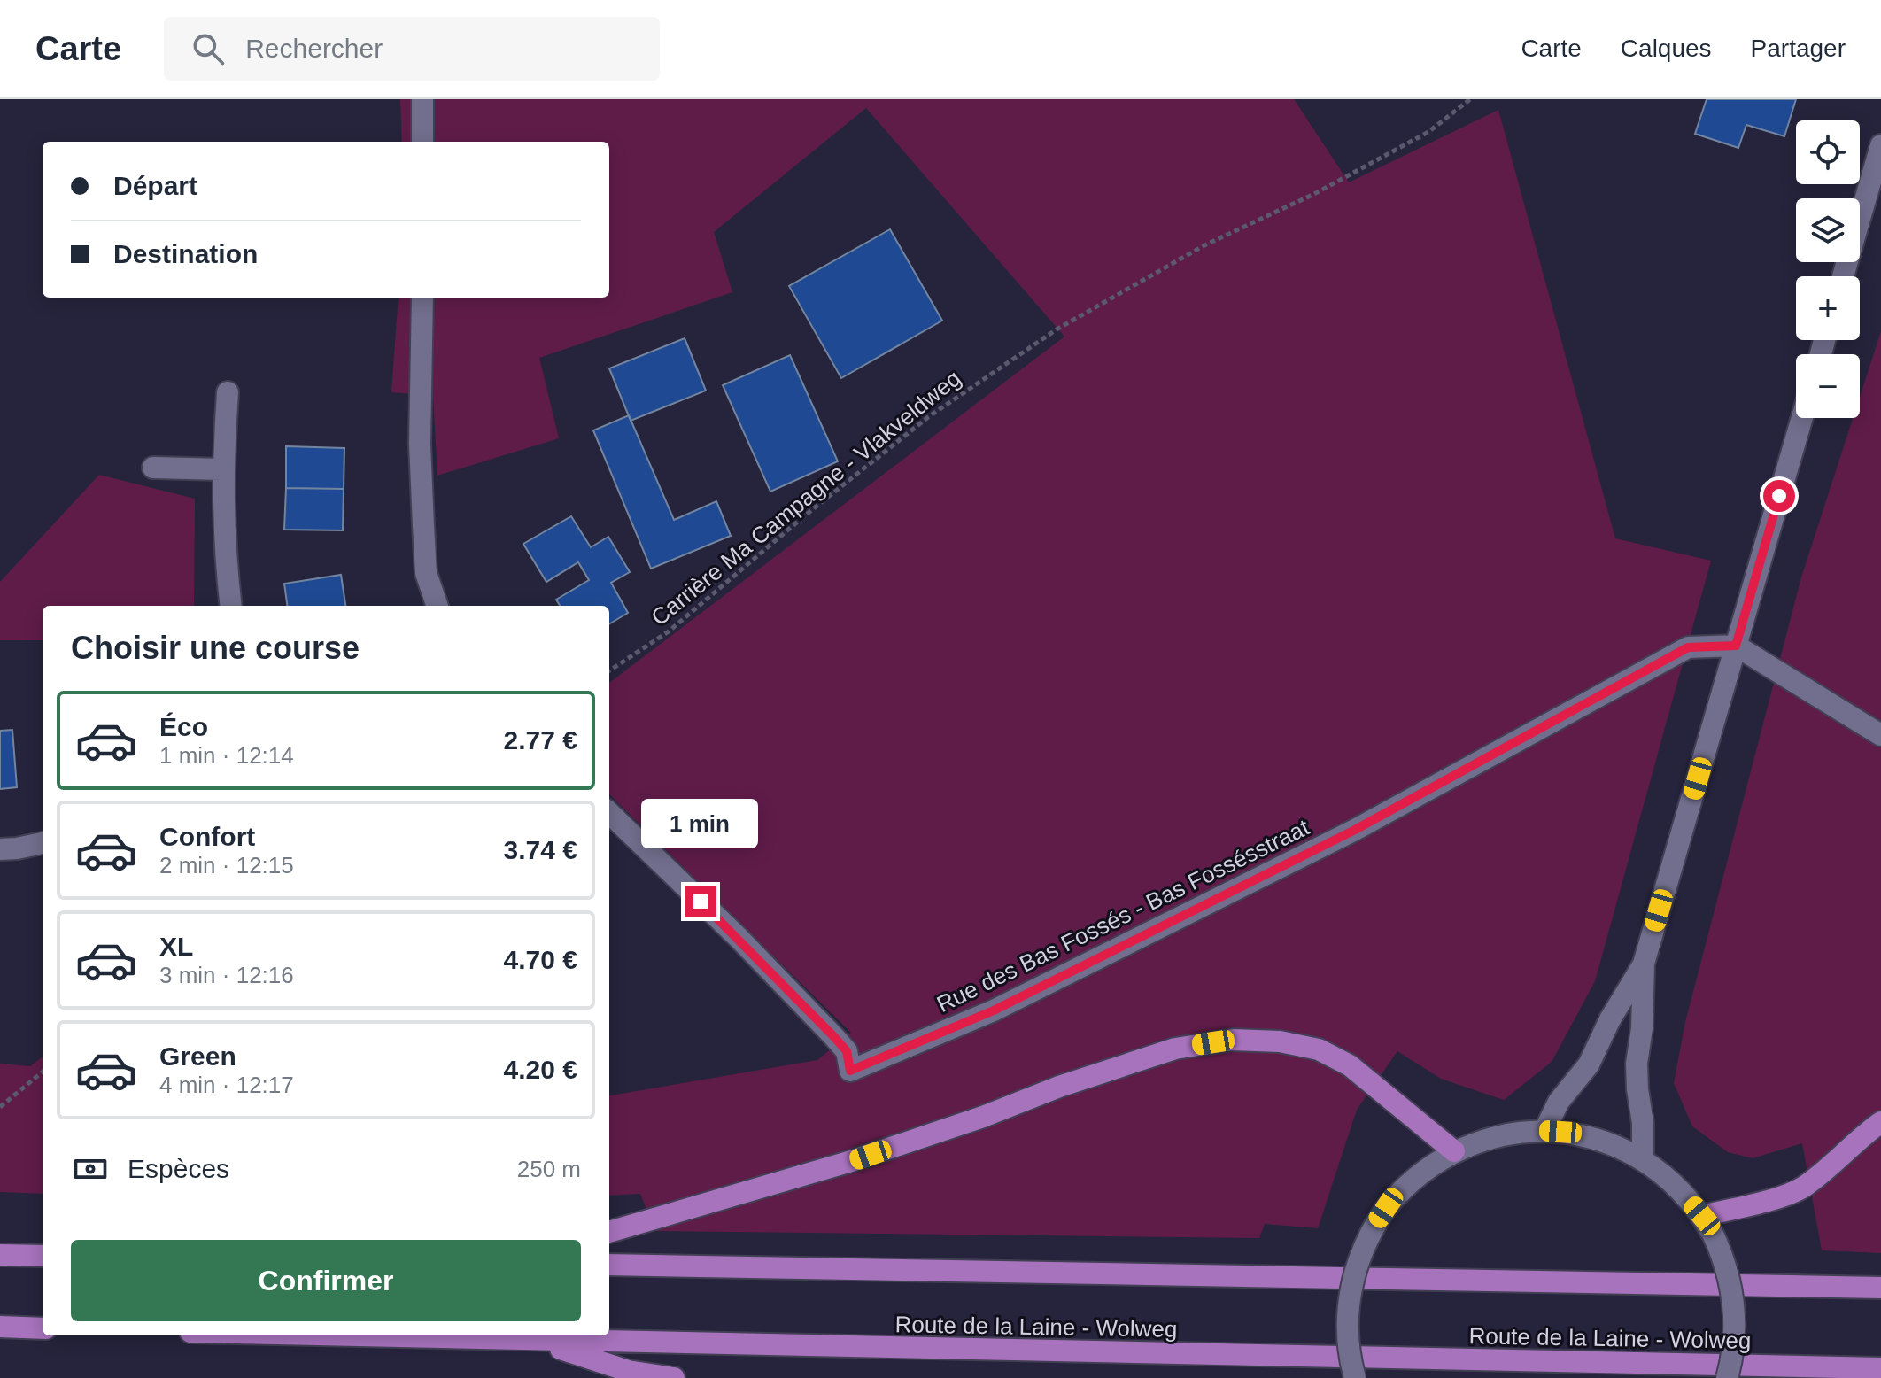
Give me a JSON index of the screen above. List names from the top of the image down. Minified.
{"streets":{"highway":["Route de la Laine - Wolweg"],"street":["Rue des Bas Fossés - Bas Fossésstraat"],"path":["Carrière Ma Campagne - Vlakveldweg"]},"page":{"header":"Carte","search":"Rechercher","nav":["Carte","Calques","Partager"],"map_buttons":["+","−"],"banner":["Départ","Destination"],"heading":"Choisir une course","list":[{"name":"Éco","note":"1 min · 12:14","value":"2.77 €"},{"name":"Confort","note":"2 min · 12:15","value":"3.74 €"},{"name":"XL","note":"3 min · 12:16","value":"4.70 €"},{"name":"Green","note":"4 min · 12:17","value":"4.20 €"}],"bubble":"1 min","pay":["Espèces","250 m"],"buttons":"Confirmer"}}
